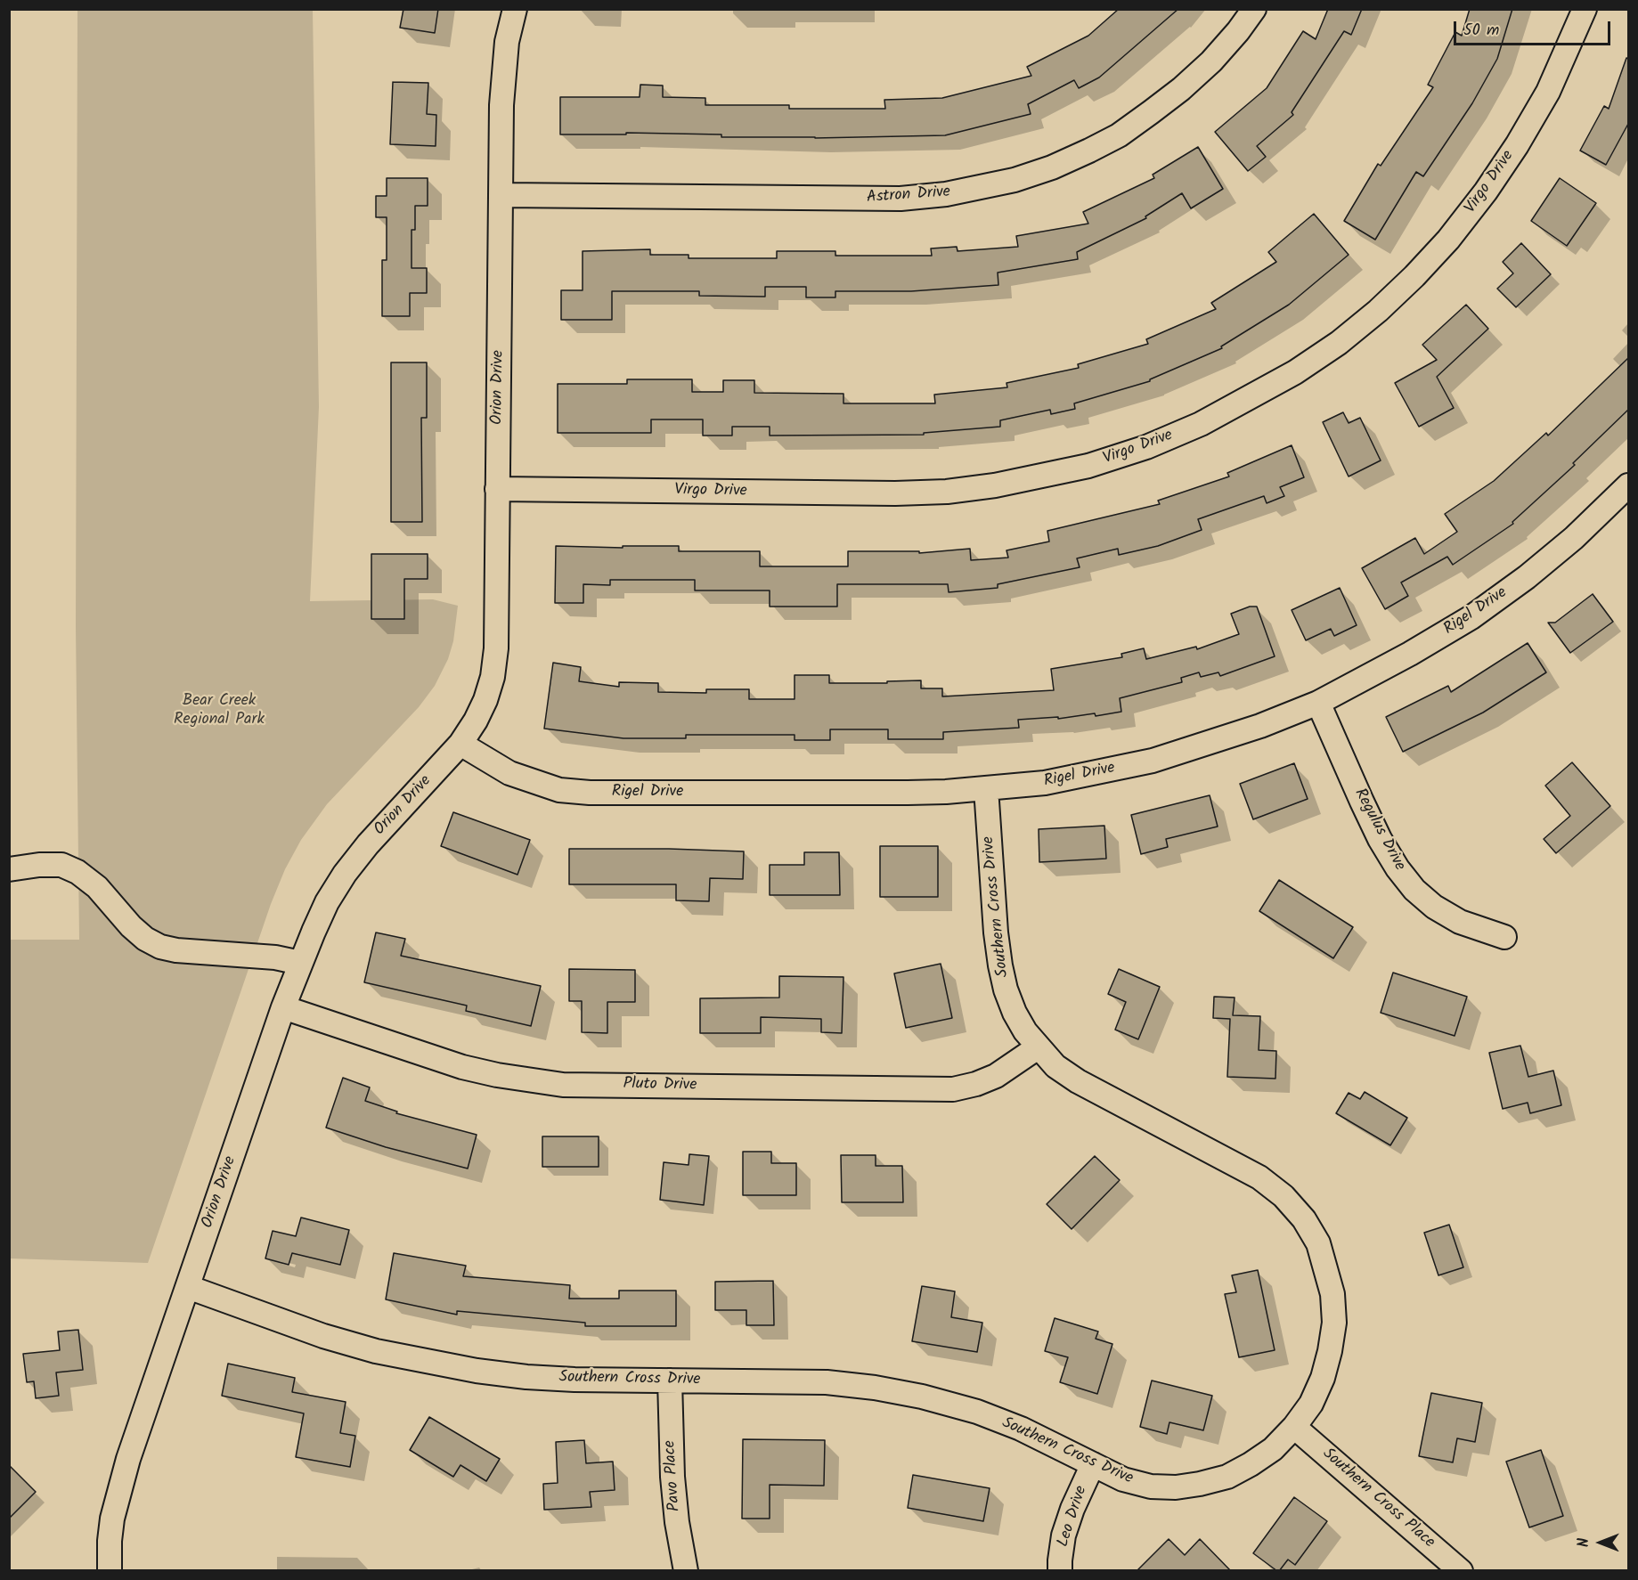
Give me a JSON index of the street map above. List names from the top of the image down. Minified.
{"streets":{"street":["Virgo Drive","Astron Drive","Orion Drive","Rigel Drive","Regulus Drive","Southern Cross Drive","Pluto Drive","Pavo Place","Southern Cross Place","Leo Drive"]},"crossings":[["Virgo Drive","Orion Drive"],["Astron Drive","Orion Drive"],["Orion Drive","Rigel Drive"],["Orion Drive","Southern Cross Drive"],["Orion Drive","Pluto Drive"],["Rigel Drive","Regulus Drive"],["Rigel Drive","Southern Cross Drive"],["Southern Cross Drive","Pluto Drive"],["Southern Cross Drive","Pavo Place"],["Southern Cross Drive","Southern Cross Place"],["Southern Cross Drive","Leo Drive"]],"parks":["Bear Creek Regional Park"],"scale_bar":"50 m","north":"left"}
